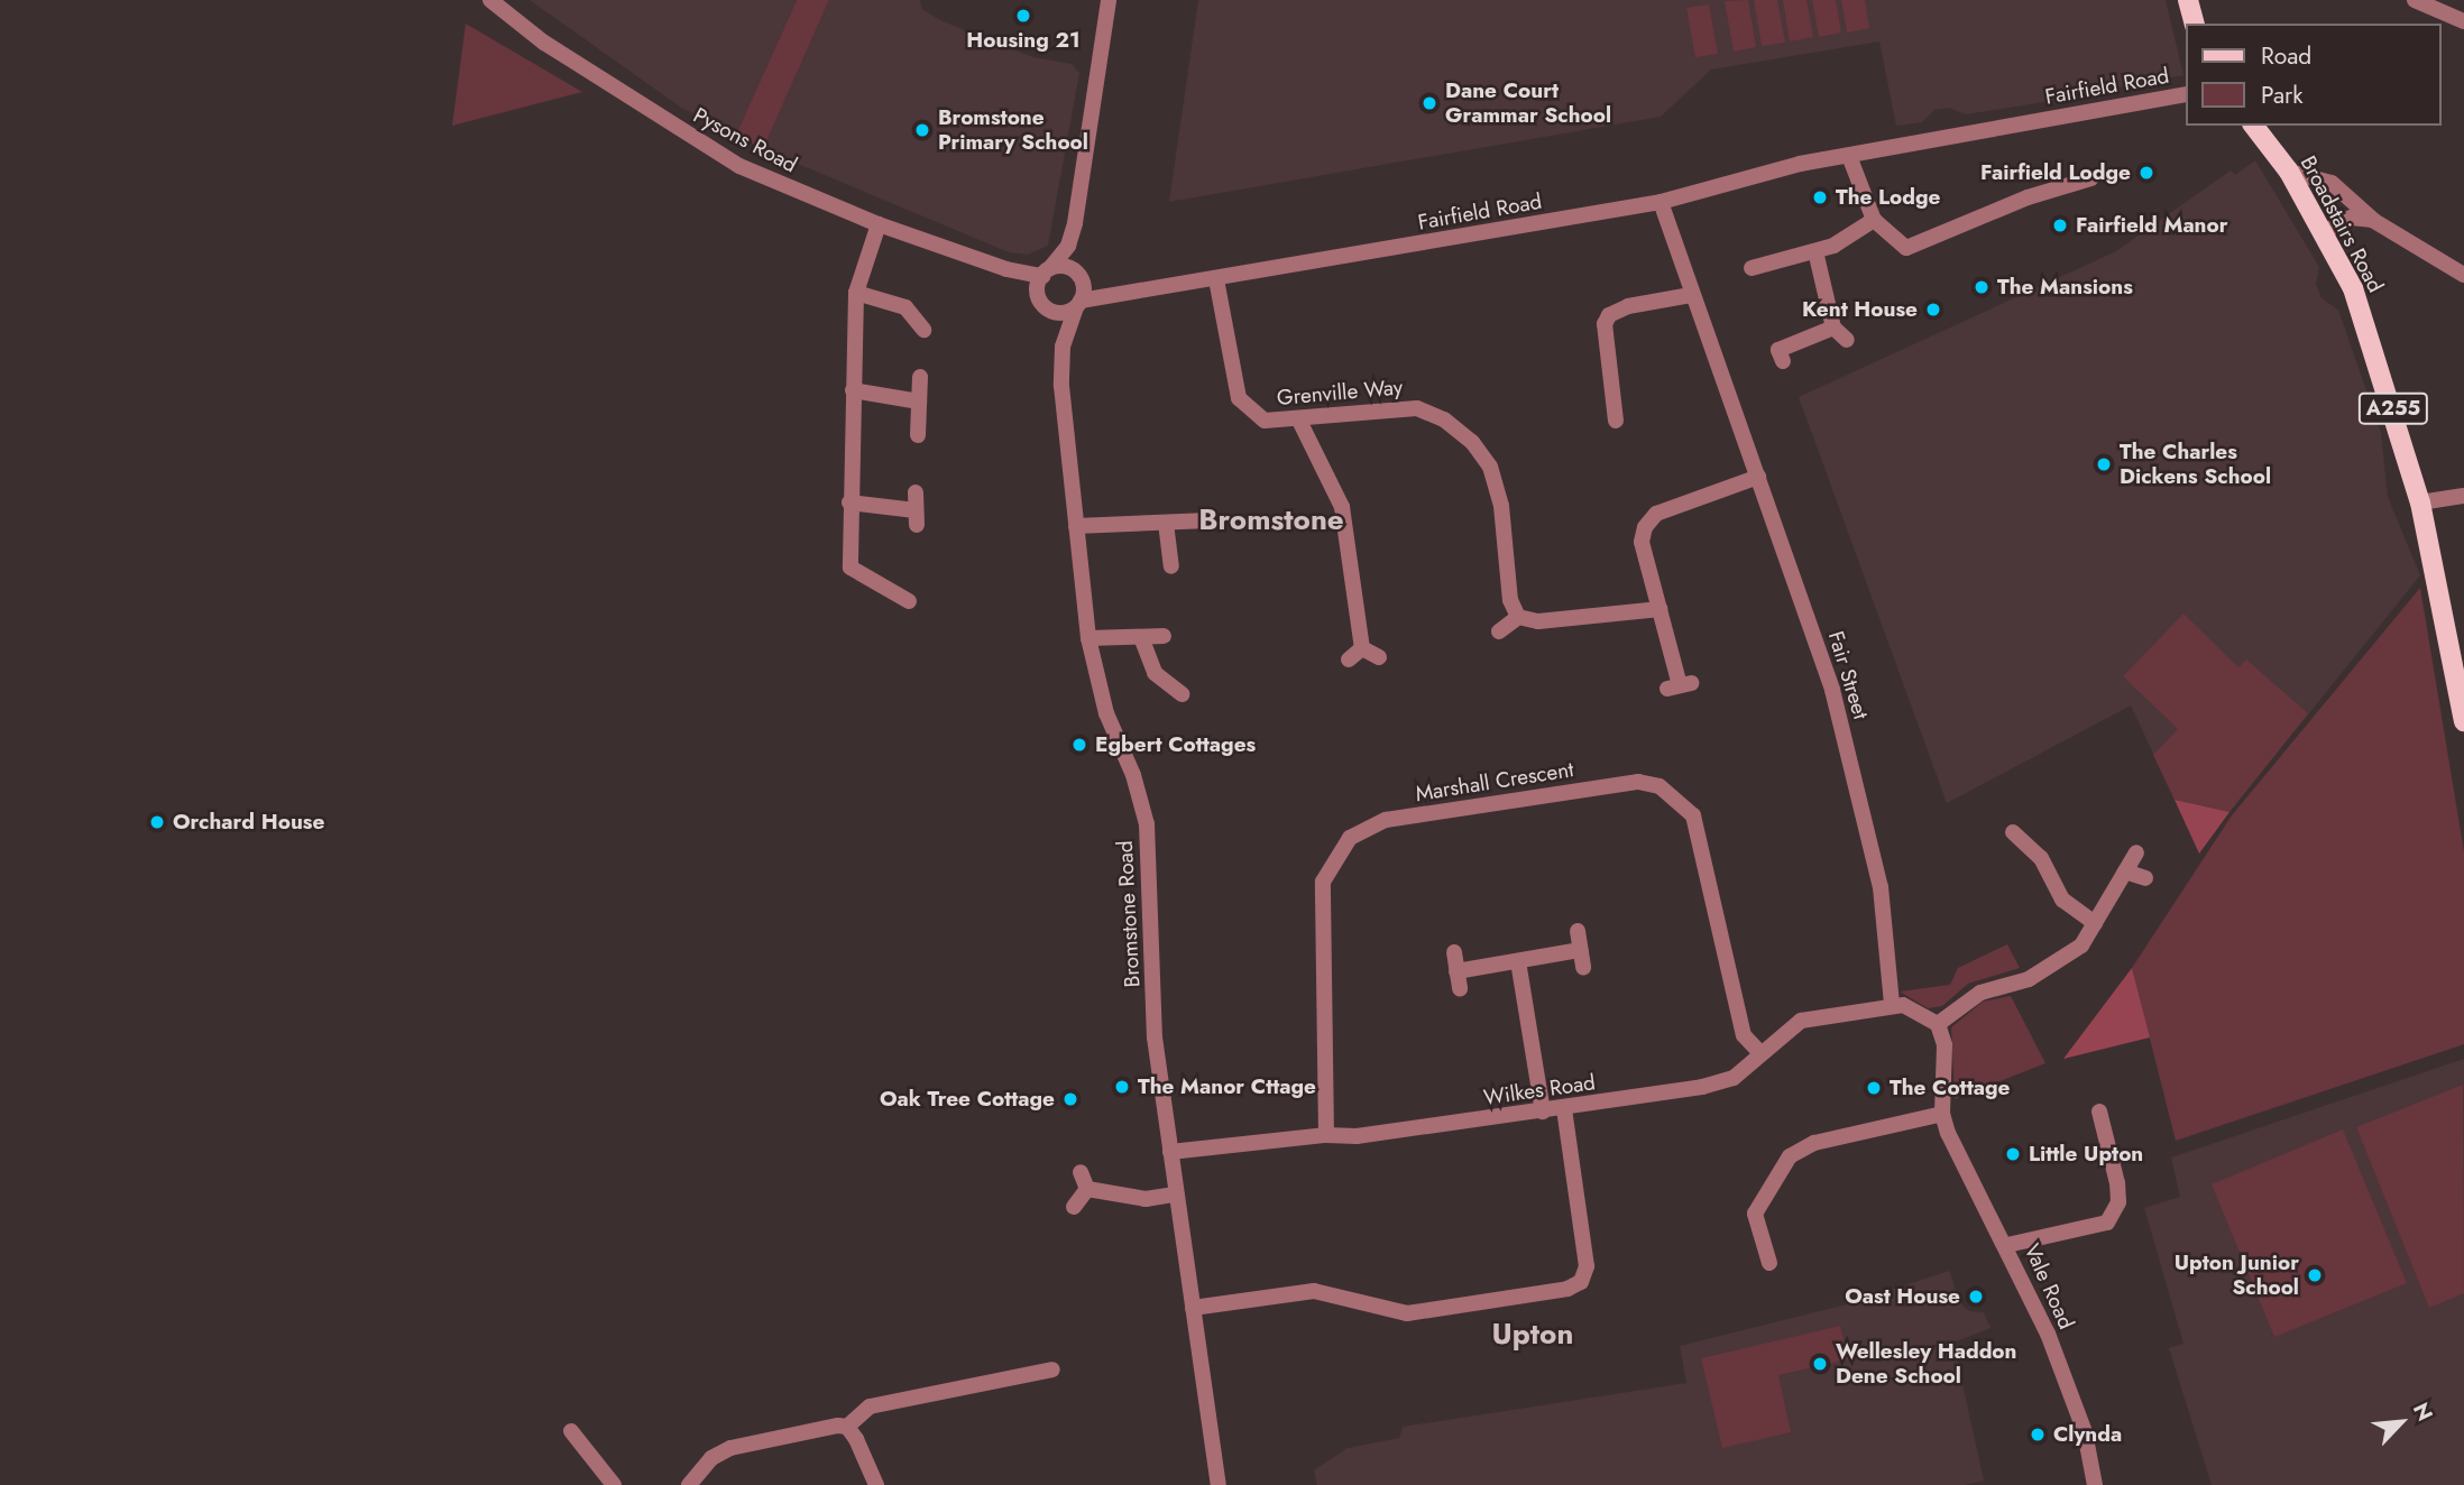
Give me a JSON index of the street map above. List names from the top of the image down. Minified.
{"streets":{"main road":["Broadstairs Road","A255"],"street":["Fairfield Road","Pysons Road","Grenville Way","Fair Street","Marshall Crescent","Bromstone Road","Wilkes Road","Vale Road"]},"crossings":[["Fairfield Road","Pysons Road"],["Fairfield Road","Grenville Way"],["Fairfield Road","Fair Street"],["Fairfield Road","Bromstone Road"],["Pysons Road","Bromstone Road"],["Fair Street","Wilkes Road"],["Marshall Crescent","Wilkes Road"],["Bromstone Road","Wilkes Road"]],"districts":["Bromstone","Upton"],"places":["Housing 21","Dane Court Grammar School","Bromstone Primary School","Fairfield Lodge","The Lodge","Fairfield Manor","The Mansions","Kent House","The Charles Dickens School","Egbert Cottages","Orchard House","The Manor Cttage","The Cottage","Oak Tree Cottage","Little Upton","Upton Junior School","Oast House","Wellesley Haddon Dene School","Clynda"],"legend":["Road","Park"],"north":"top right"}
